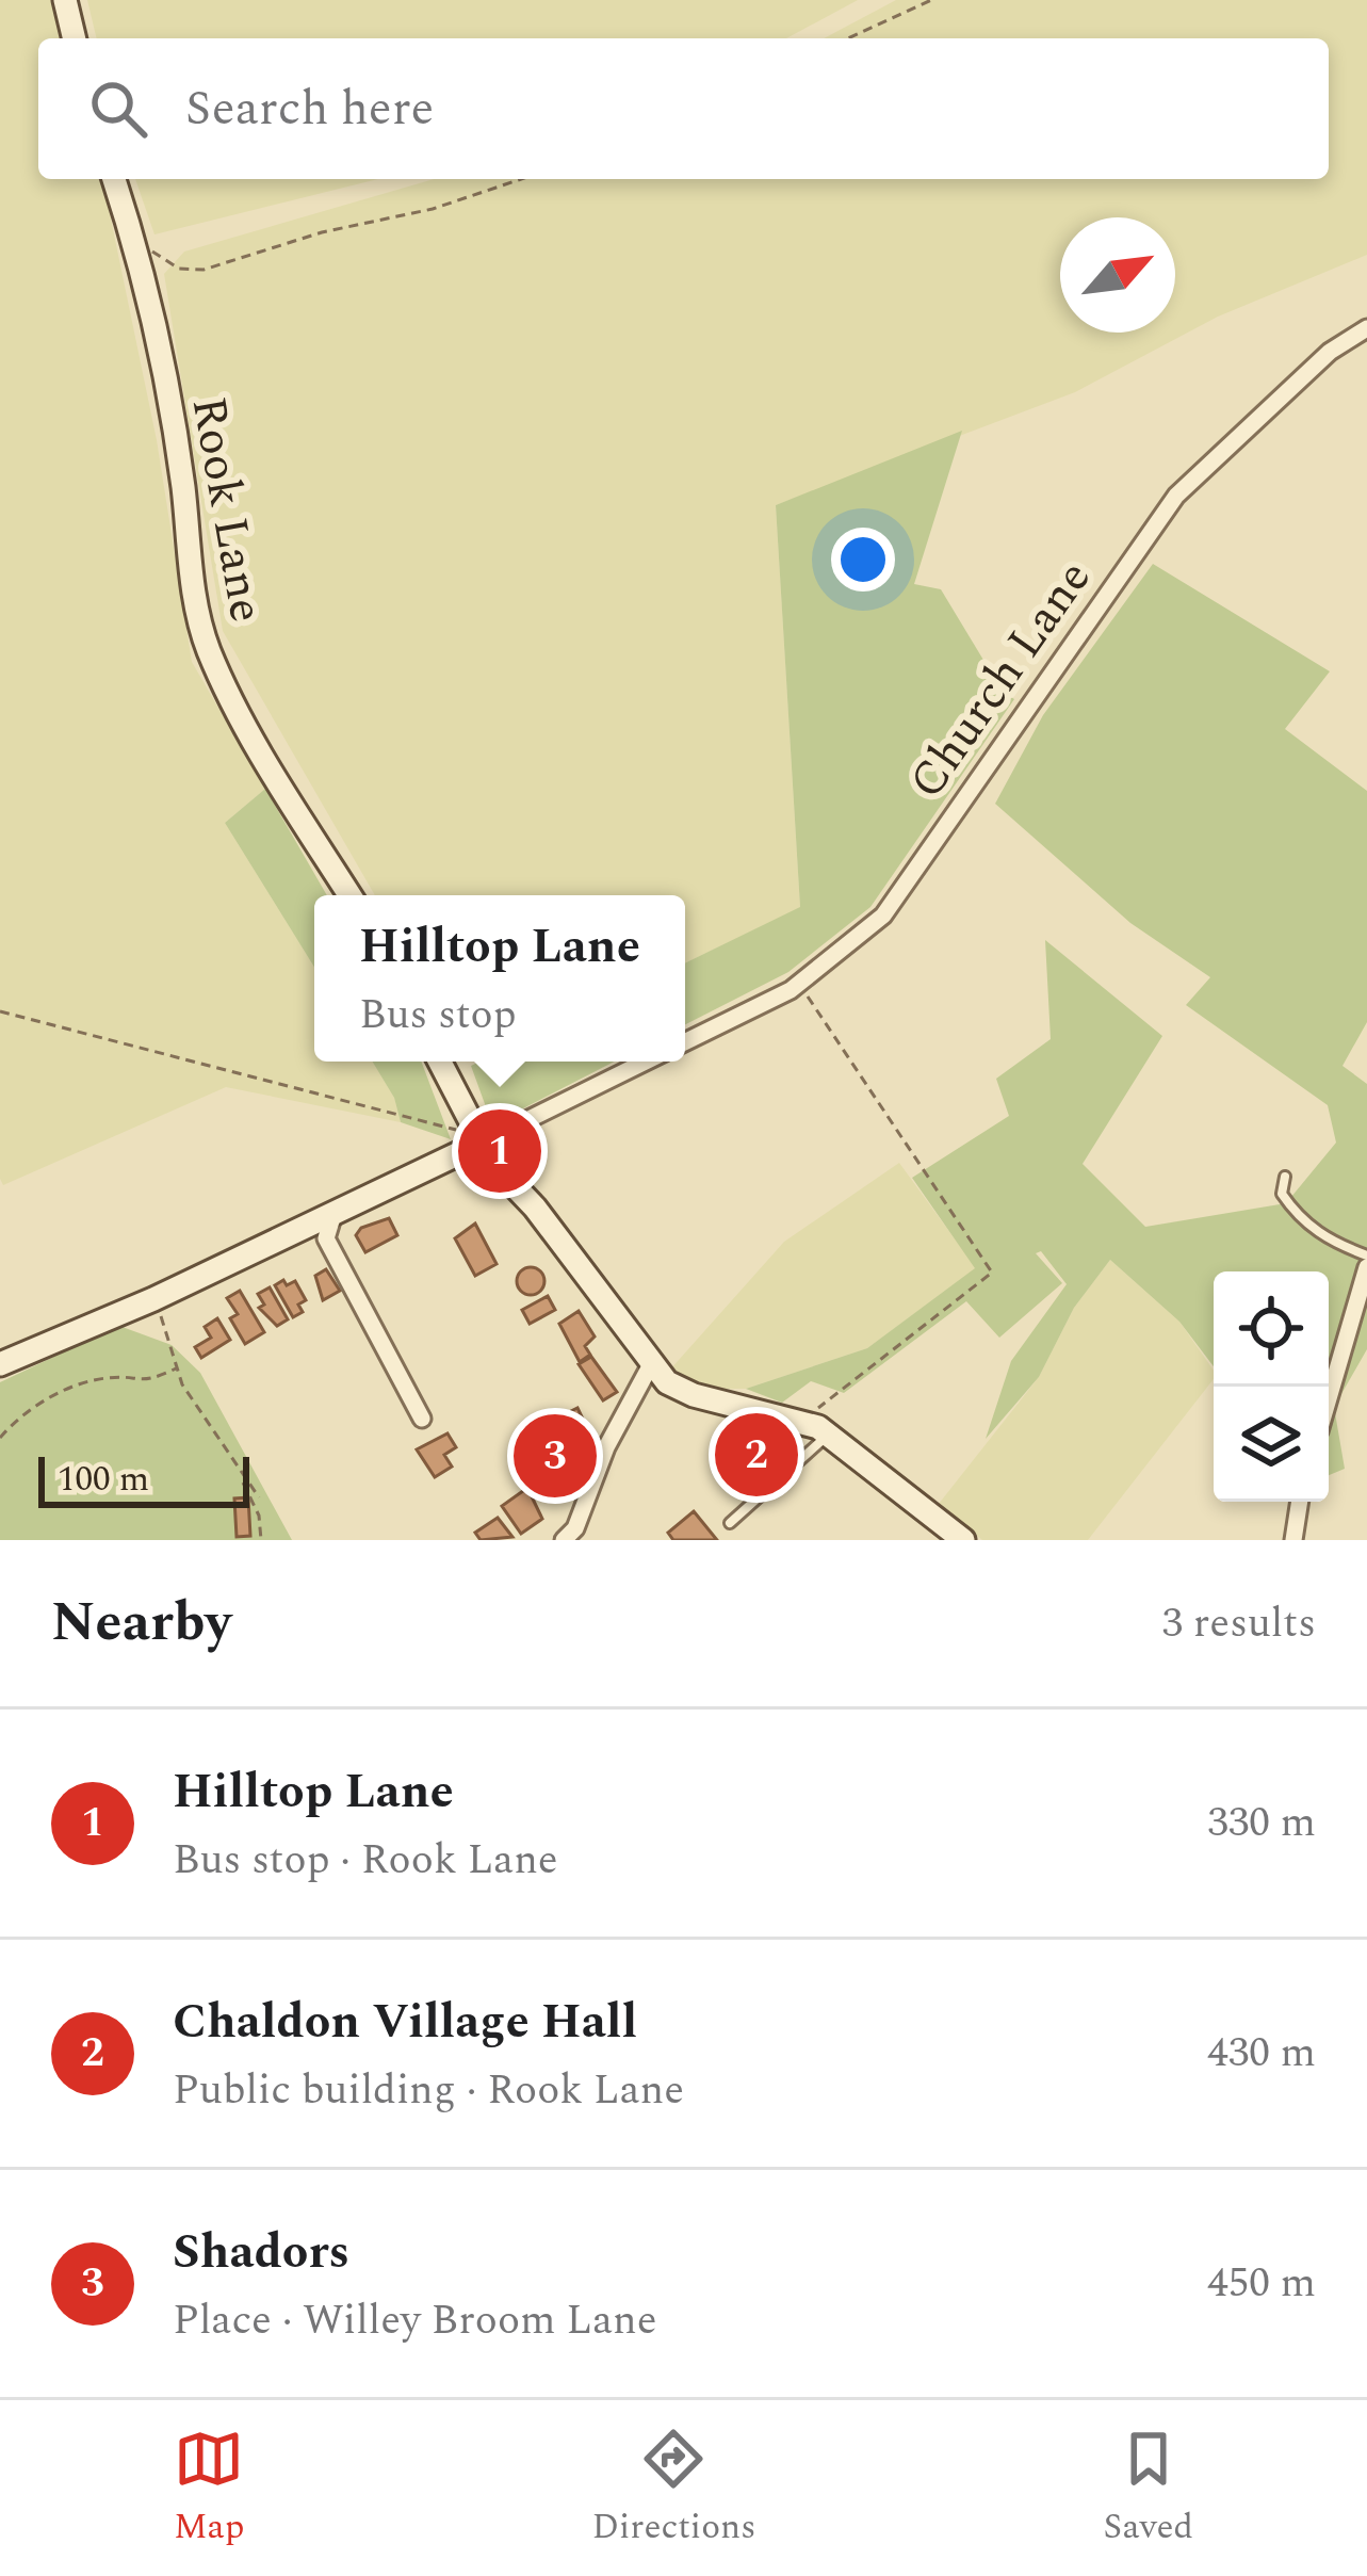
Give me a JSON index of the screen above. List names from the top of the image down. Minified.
{"streets":{"main road":["Rook Lane"],"street":["Church Lane"]},"scale_bar":"100 m","north":"top right","page":{"search":"Search here","popup":["Hilltop Lane","Bus stop"],"pins":["1","2","3"],"scale":"100 m","heading":["Nearby","3 results"],"list":[{"mark":"1","name":"Hilltop Lane","note":"Bus stop · Rook Lane","value":"330 m"},{"mark":"2","name":"Chaldon Village Hall","note":"Public building · Rook Lane","value":"430 m"},{"mark":"3","name":"Shadors","note":"Place · Willey Broom Lane","value":"450 m"}],"nav":["Map","Directions","Saved"]}}
